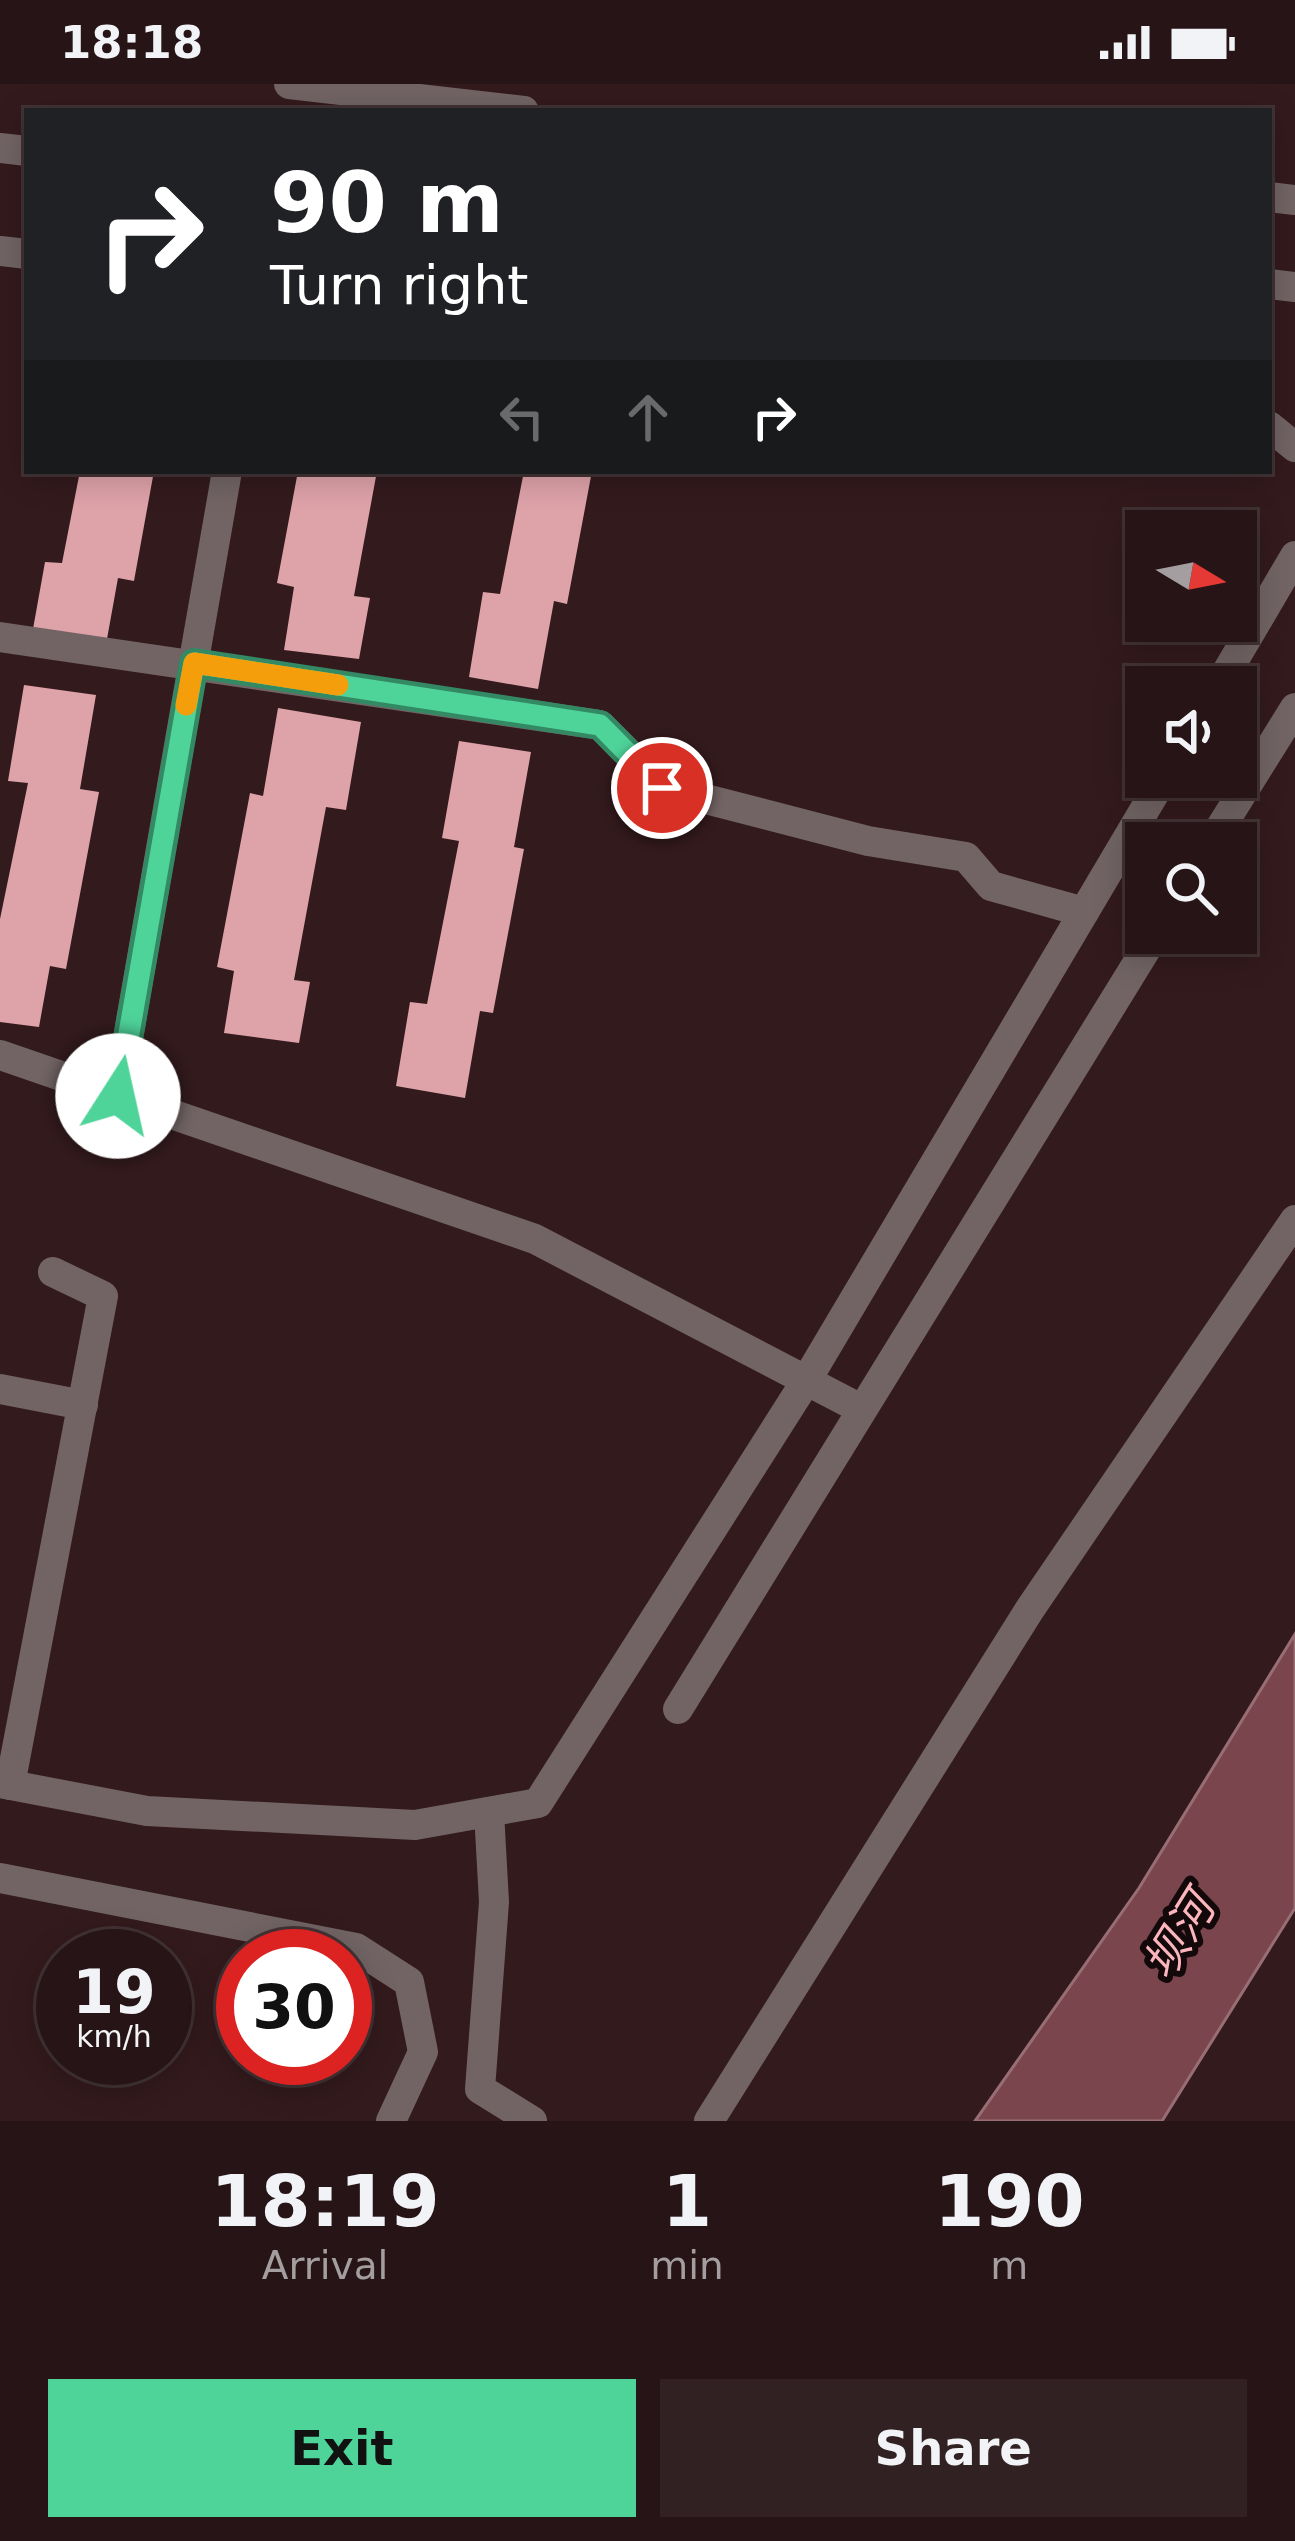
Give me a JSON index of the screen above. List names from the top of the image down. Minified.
{"water":["坝河"],"north":"right","page":{"status":"18:18","turn":["90 m","Turn right"],"speed":"19 km/h","limit":"30","eta":["18:19","Arrival","1","min","190","m"],"buttons":["Exit","Share"]}}
